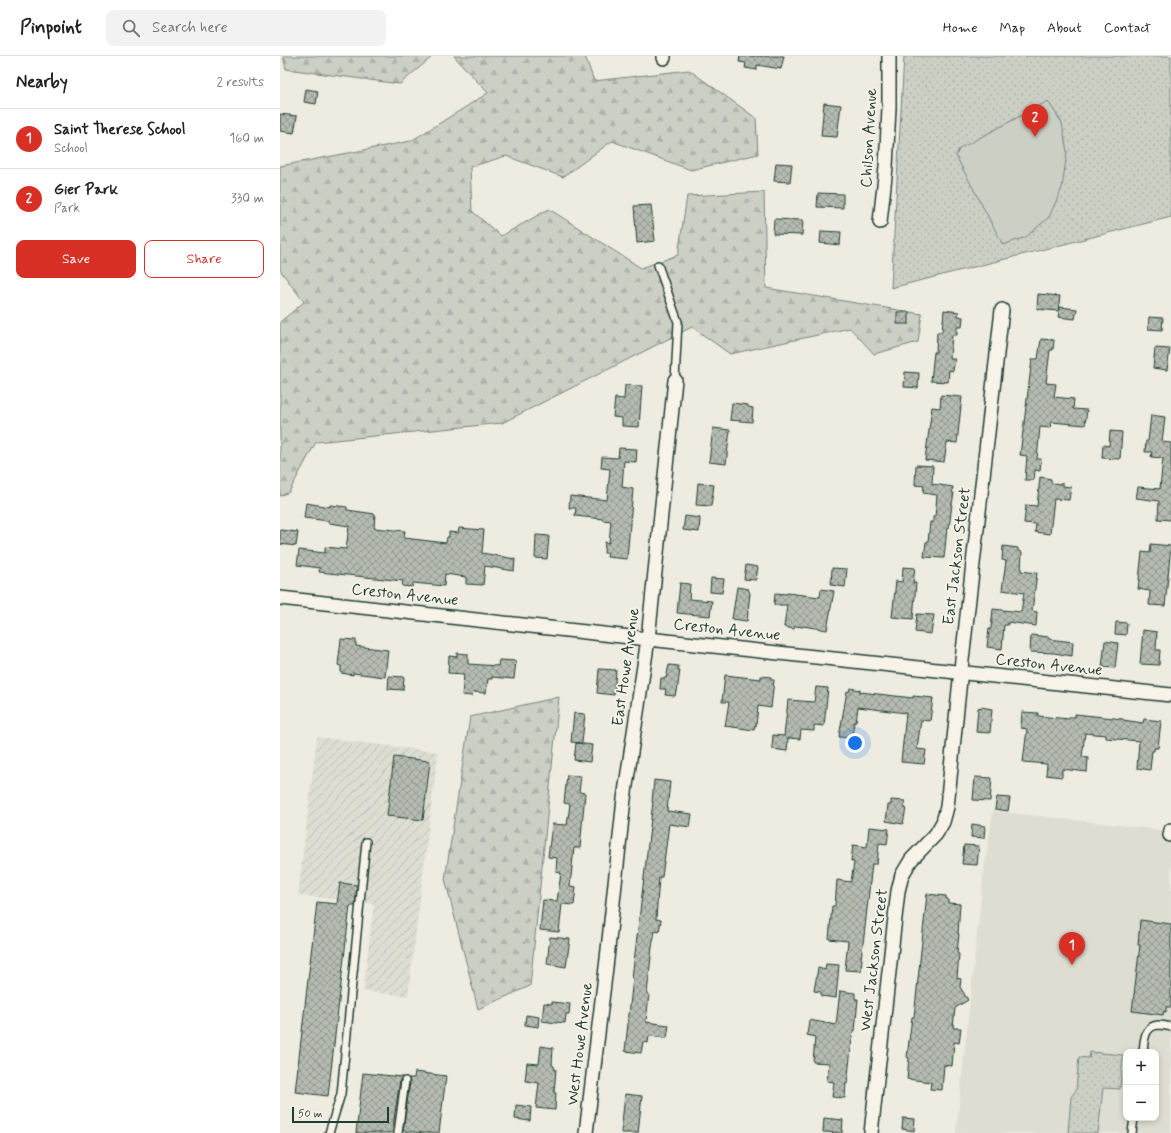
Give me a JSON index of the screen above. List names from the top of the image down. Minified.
{"streets":{"street":["Chilson Avenue","East Jackson Street","Creston Avenue","East Howe Avenue","West Jackson Street","West Howe Avenue"]},"crossings":[["East Jackson Street","Creston Avenue"],["East Jackson Street","West Jackson Street"],["Creston Avenue","East Howe Avenue"],["East Howe Avenue","West Howe Avenue"]],"scale_bar":"50 m","page":{"header":"Pinpoint","search":"Search here","nav":["Home","Map","About","Contact"],"heading":["Nearby","2 results"],"pins":["2","1"],"list":[{"mark":"1","name":"Saint Therese School","note":"School","value":"160 m"},{"mark":"2","name":"Gier Park","note":"Park","value":"330 m"}],"buttons":["Save","Share"],"map_buttons":["+","−"],"scale":"50 m"}}
